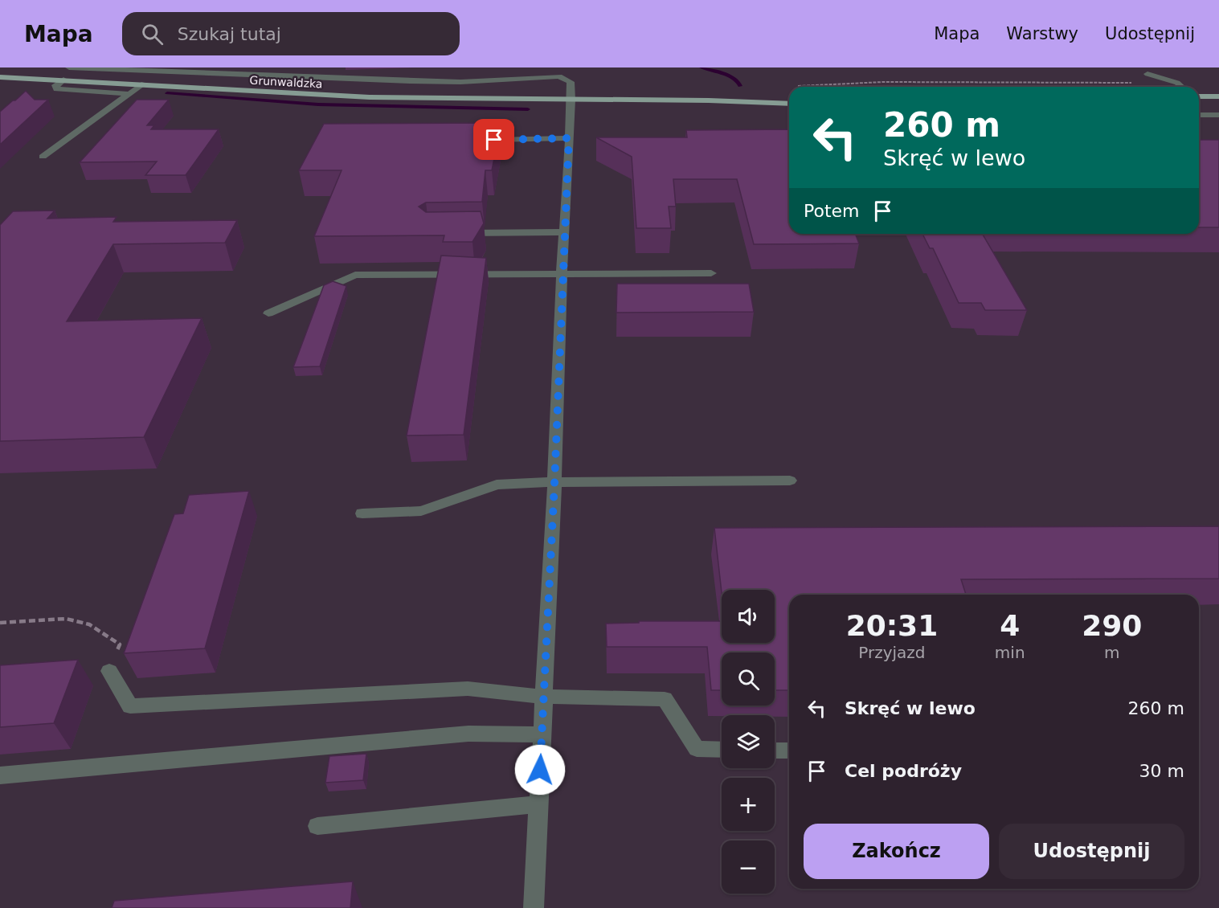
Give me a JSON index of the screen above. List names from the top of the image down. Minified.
{"streets":{"main road":["Grunwaldzka"]},"page":{"header":"Mapa","search":"Szukaj tutaj","nav":["Mapa","Warstwy","Udostępnij"],"turn":["260 m","Skręć w lewo"],"then":"Potem","map_buttons":["+","−"],"eta":["20:31","Przyjazd","4","min","290","m"],"list":[{"name":"Skręć w lewo","value":"260 m"},{"name":"Cel podróży","value":"30 m"}],"buttons":["Zakończ","Udostępnij"]}}
